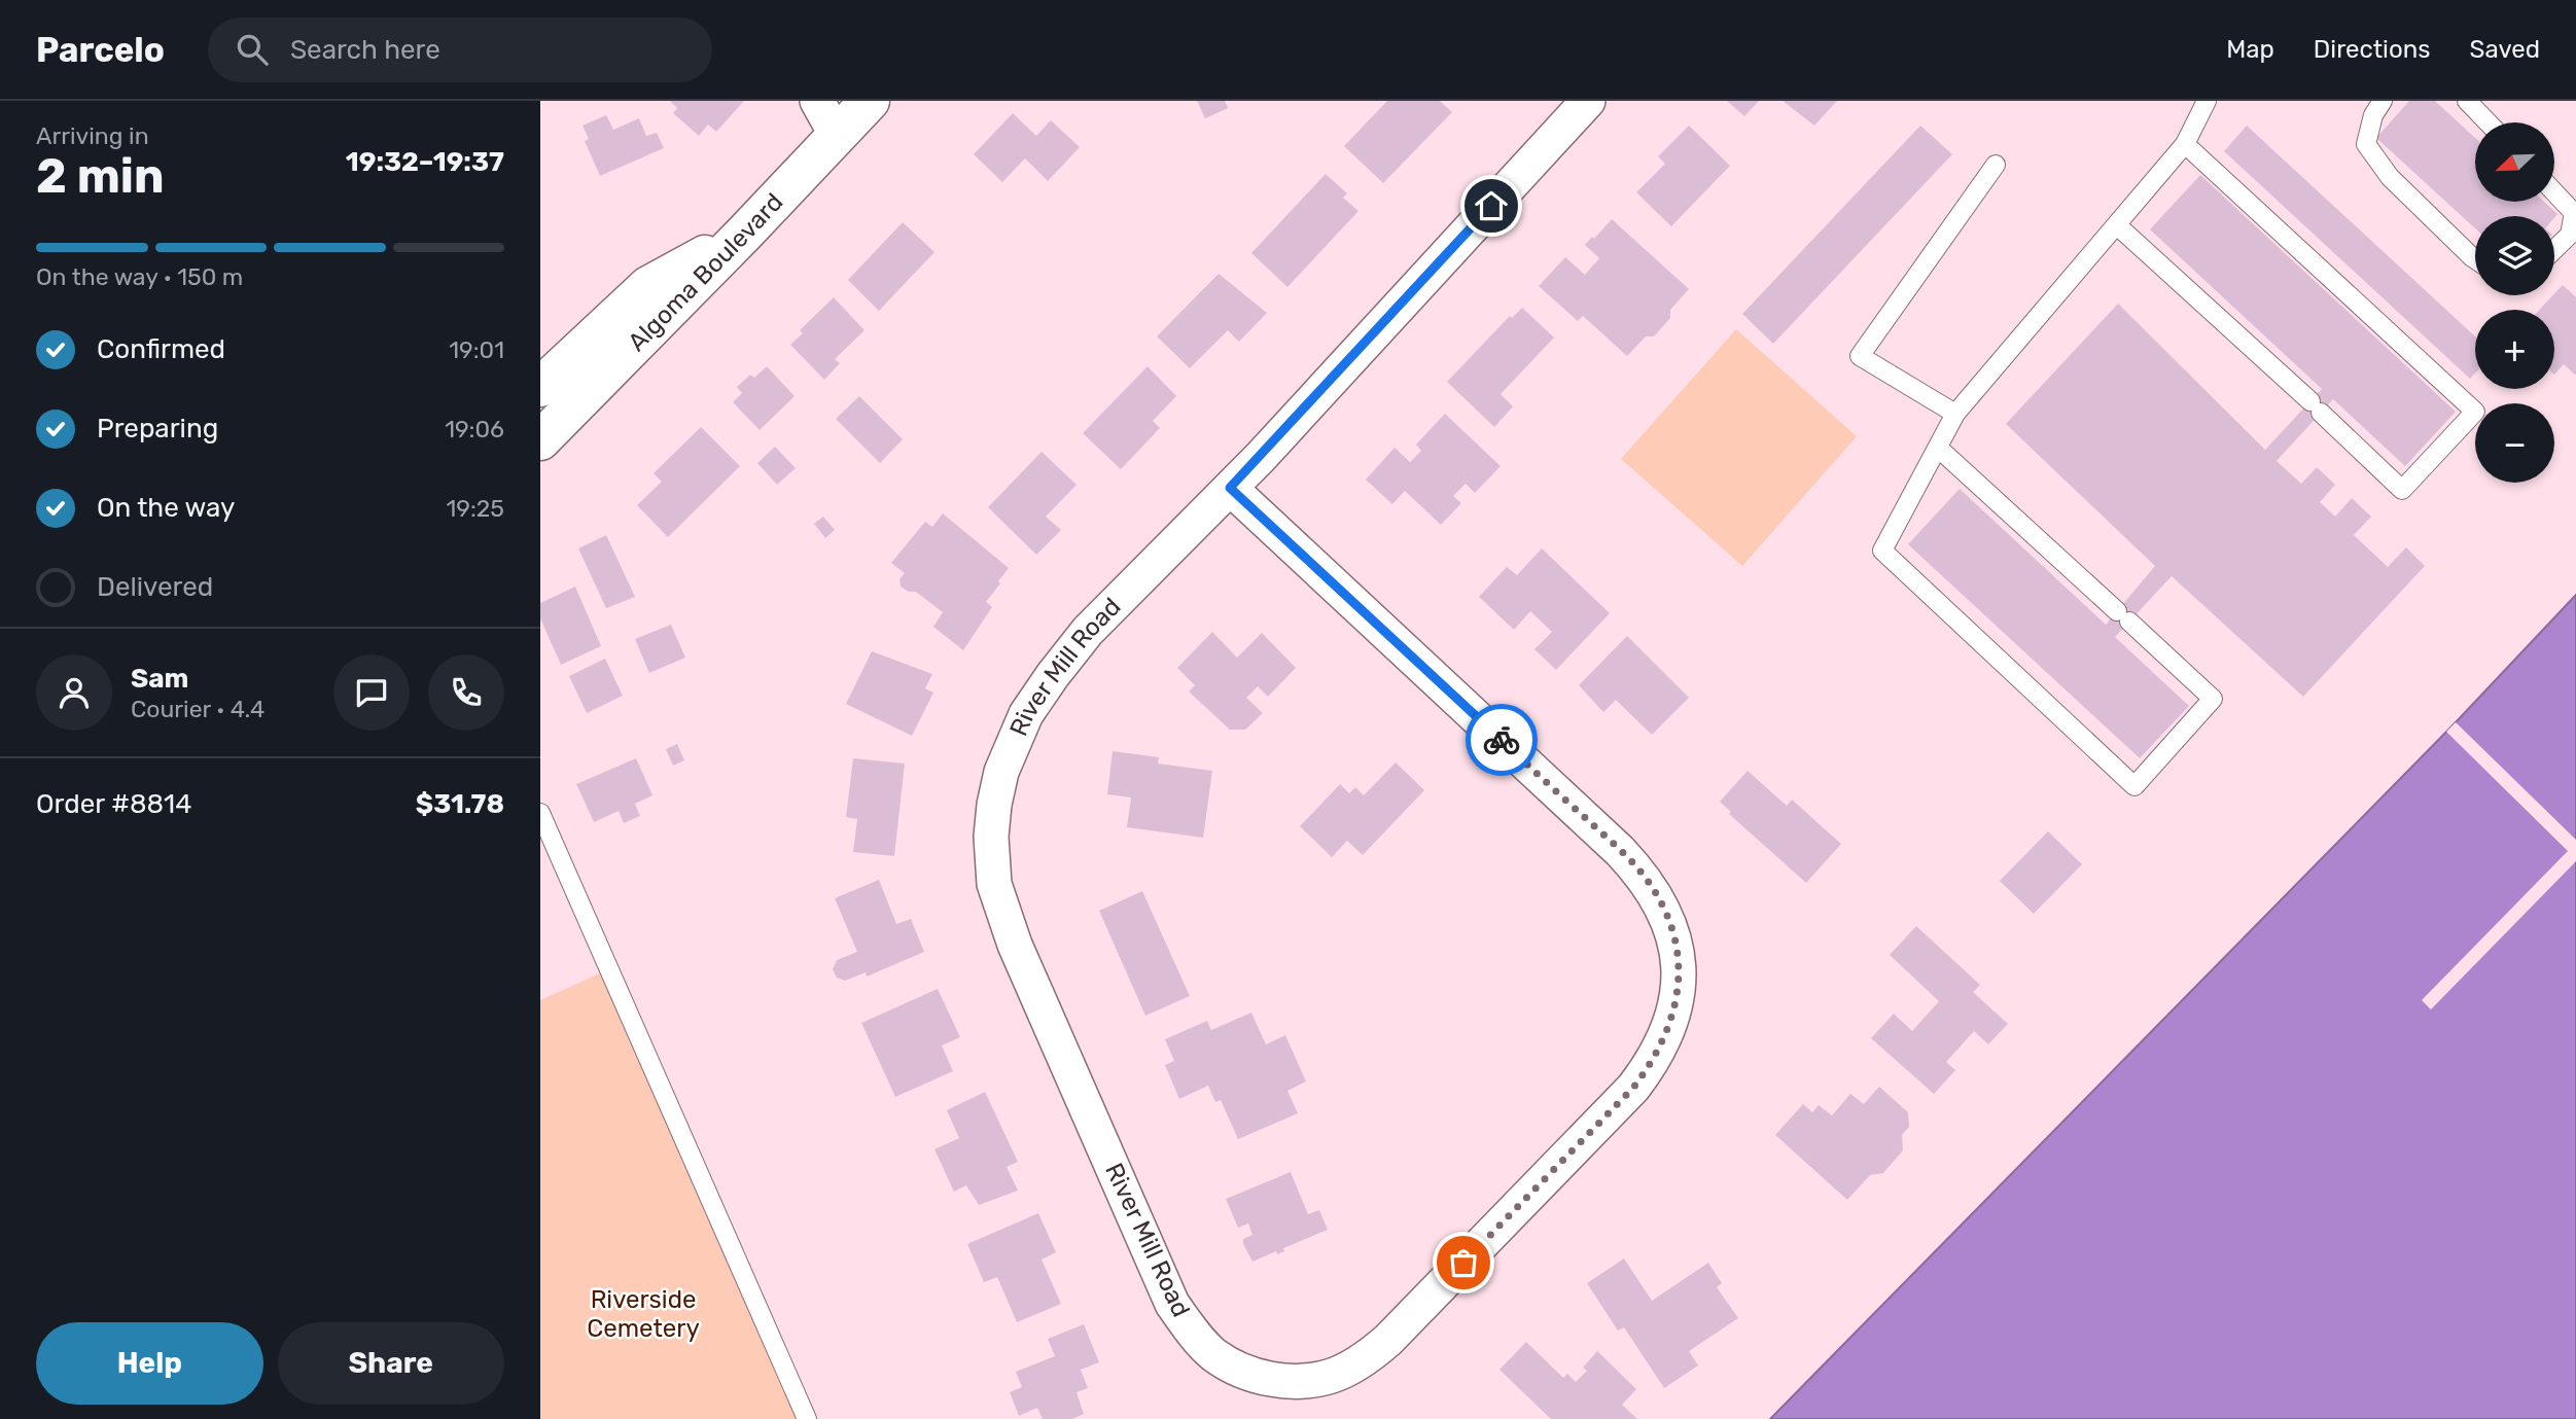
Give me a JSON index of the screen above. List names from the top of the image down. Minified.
{"streets":{"main road":["Algoma Boulevard"],"street":["River Mill Road"]},"parks":["Riverside Cemetery"],"north":"bottom left","page":{"header":"Parcelo","search":"Search here","nav":["Map","Directions","Saved"],"heading":["2 min","Arriving in","19:32–19:37"],"panel":["Sam","Courier · 4.4","Order #8814","$31.78"],"map_buttons":["+","−"],"bar":"On the way · 150 m","list":[["Confirmed","19:01"],["Preparing","19:06"],["On the way","19:25"],"Delivered"],"buttons":["Help","Share"]}}
